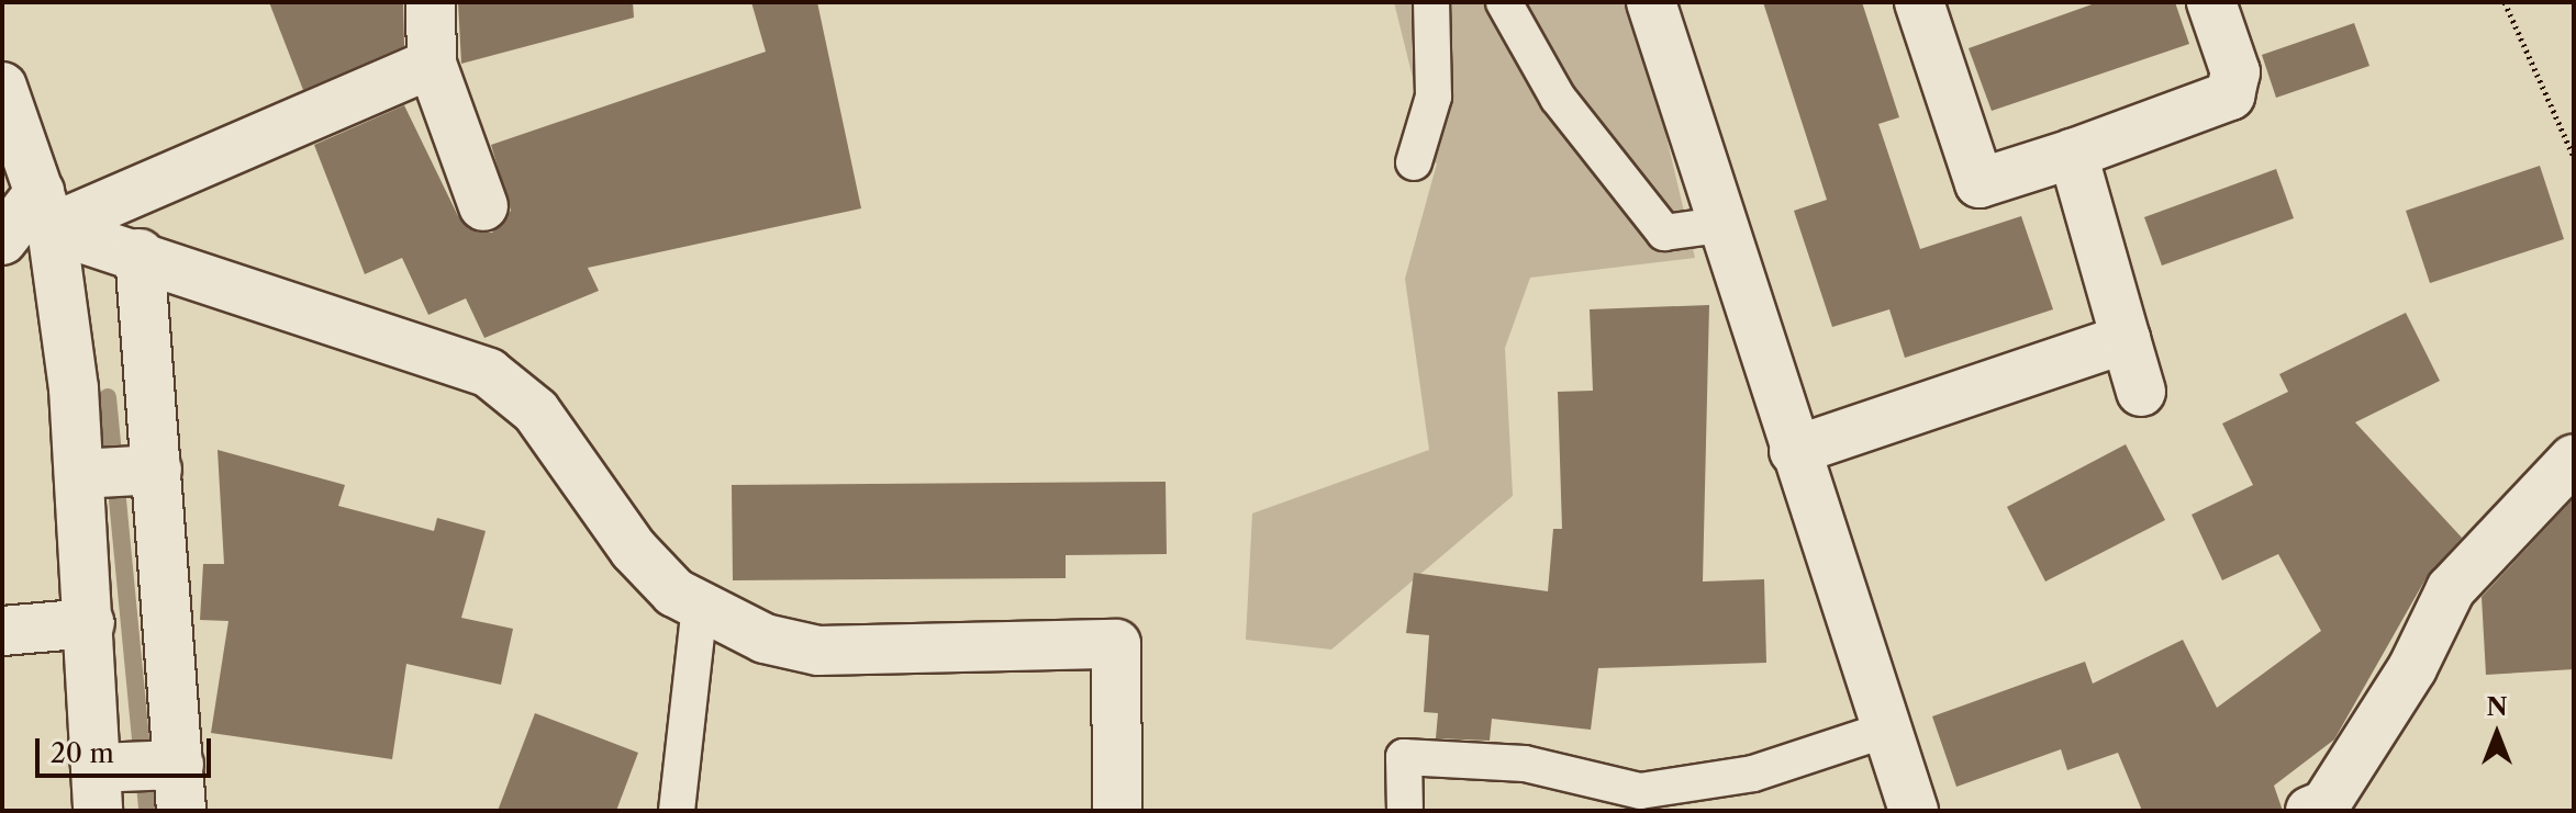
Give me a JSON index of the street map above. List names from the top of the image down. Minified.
{"scale_bar":"20 m","north":"top"}
